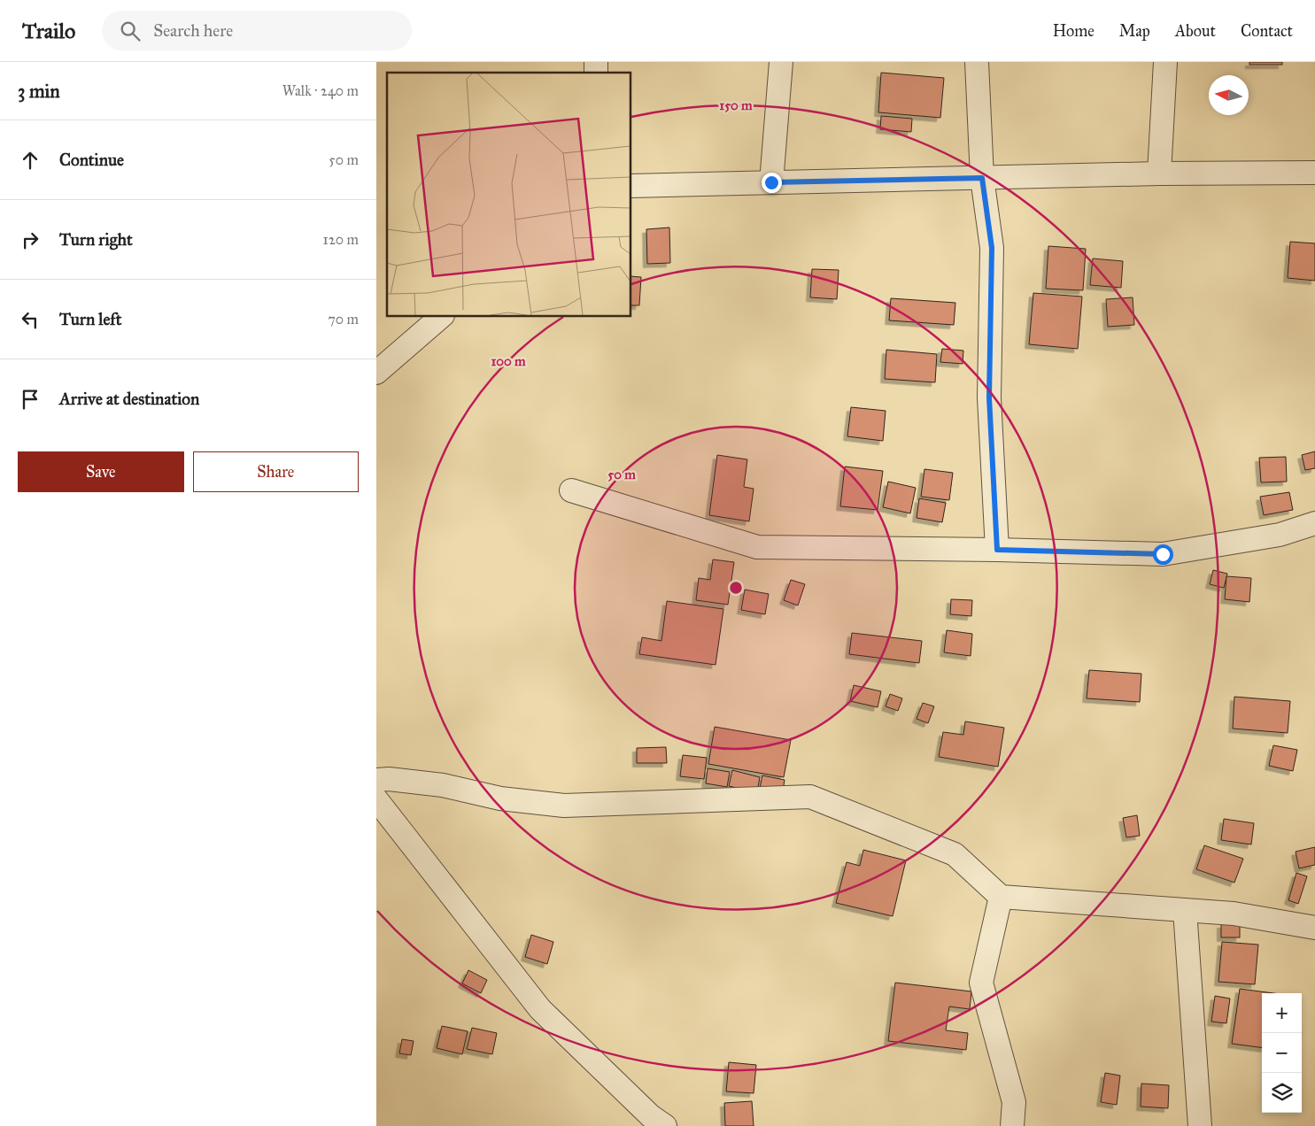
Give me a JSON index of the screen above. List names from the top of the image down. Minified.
{"north":"left","page":{"header":"Trailo","search":"Search here","nav":["Home","Map","About","Contact"],"heading":["3 min","Walk · 240 m"],"list":[["Continue","50 m"],["Turn right","120 m"],["Turn left","70 m"],"Arrive at destination"],"buttons":["Save","Share"],"map_buttons":["+","−"]},"rings":["150 m","100 m","50 m"]}
